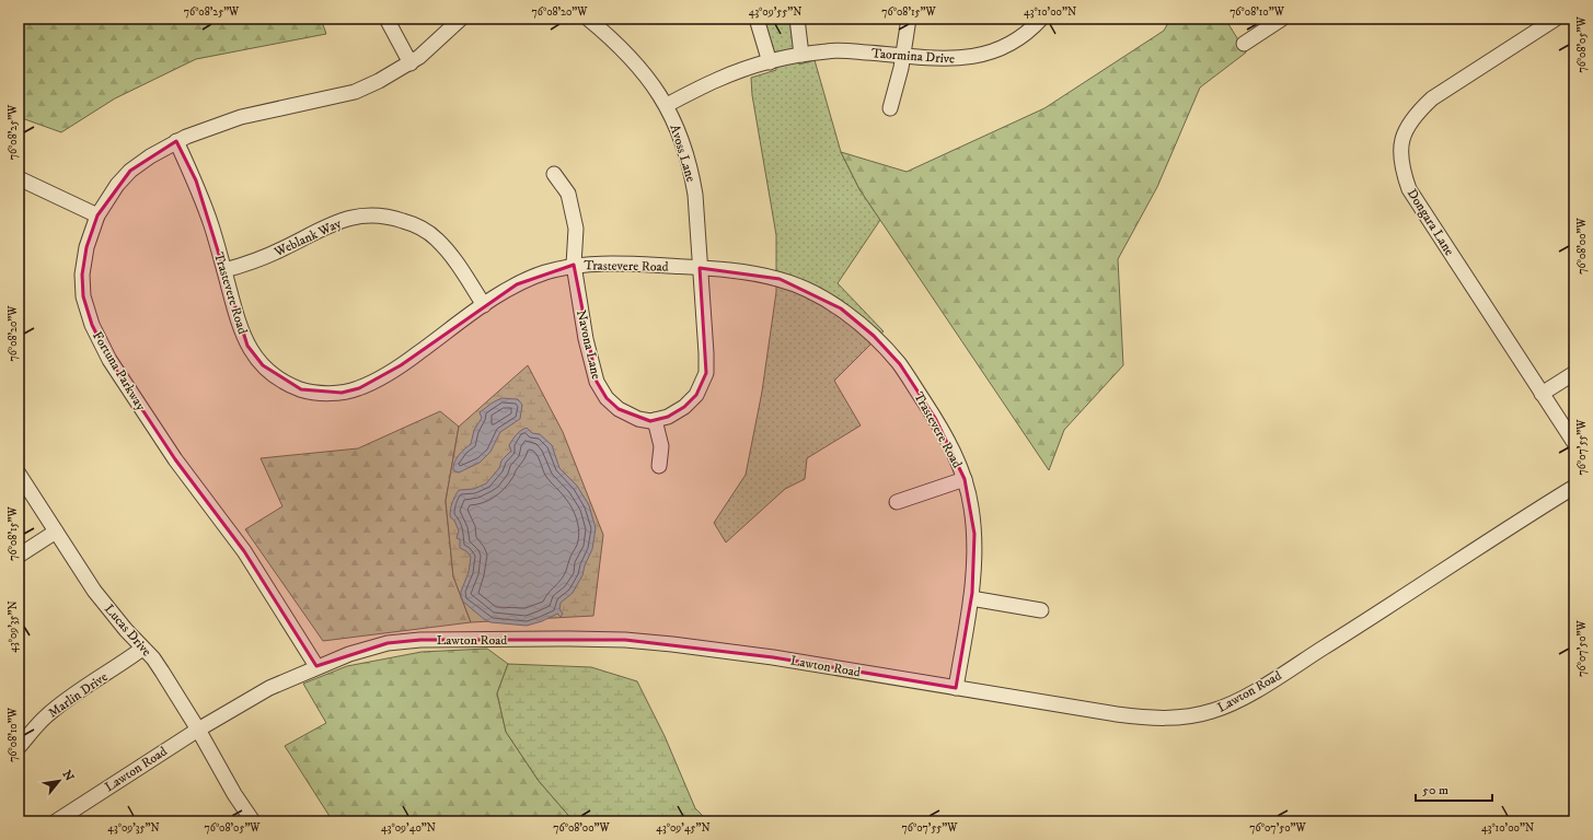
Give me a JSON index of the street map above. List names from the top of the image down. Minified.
{"streets":{"street":["Taormina Drive","Avoss Lane","Dongara Lane","Weblank Way","Trastevere Road","Navona Lane","Fortuna Parkway","Lucas Drive","Lawton Road","Marlin Drive"]},"crossings":[["Taormina Drive","Avoss Lane"],["Avoss Lane","Trastevere Road"],["Avoss Lane","Navona Lane"],["Weblank Way","Trastevere Road"],["Trastevere Road","Navona Lane"],["Trastevere Road","Fortuna Parkway"],["Trastevere Road","Lawton Road"],["Fortuna Parkway","Lawton Road"],["Lucas Drive","Lawton Road"],["Lucas Drive","Marlin Drive"]],"scale_bar":"50 m","north":"top right","coordinates":["76°08'25\"W","76°08'20\"W","43°09'55\"N","76°08'15\"W","43°10'00\"N","76°08'10\"W","76°08'05\"W","76°08'00\"W","76°07'55\"W","43°09'35\"N","76°07'50\"W","43°09'40\"N","43°09'45\"N"]}
